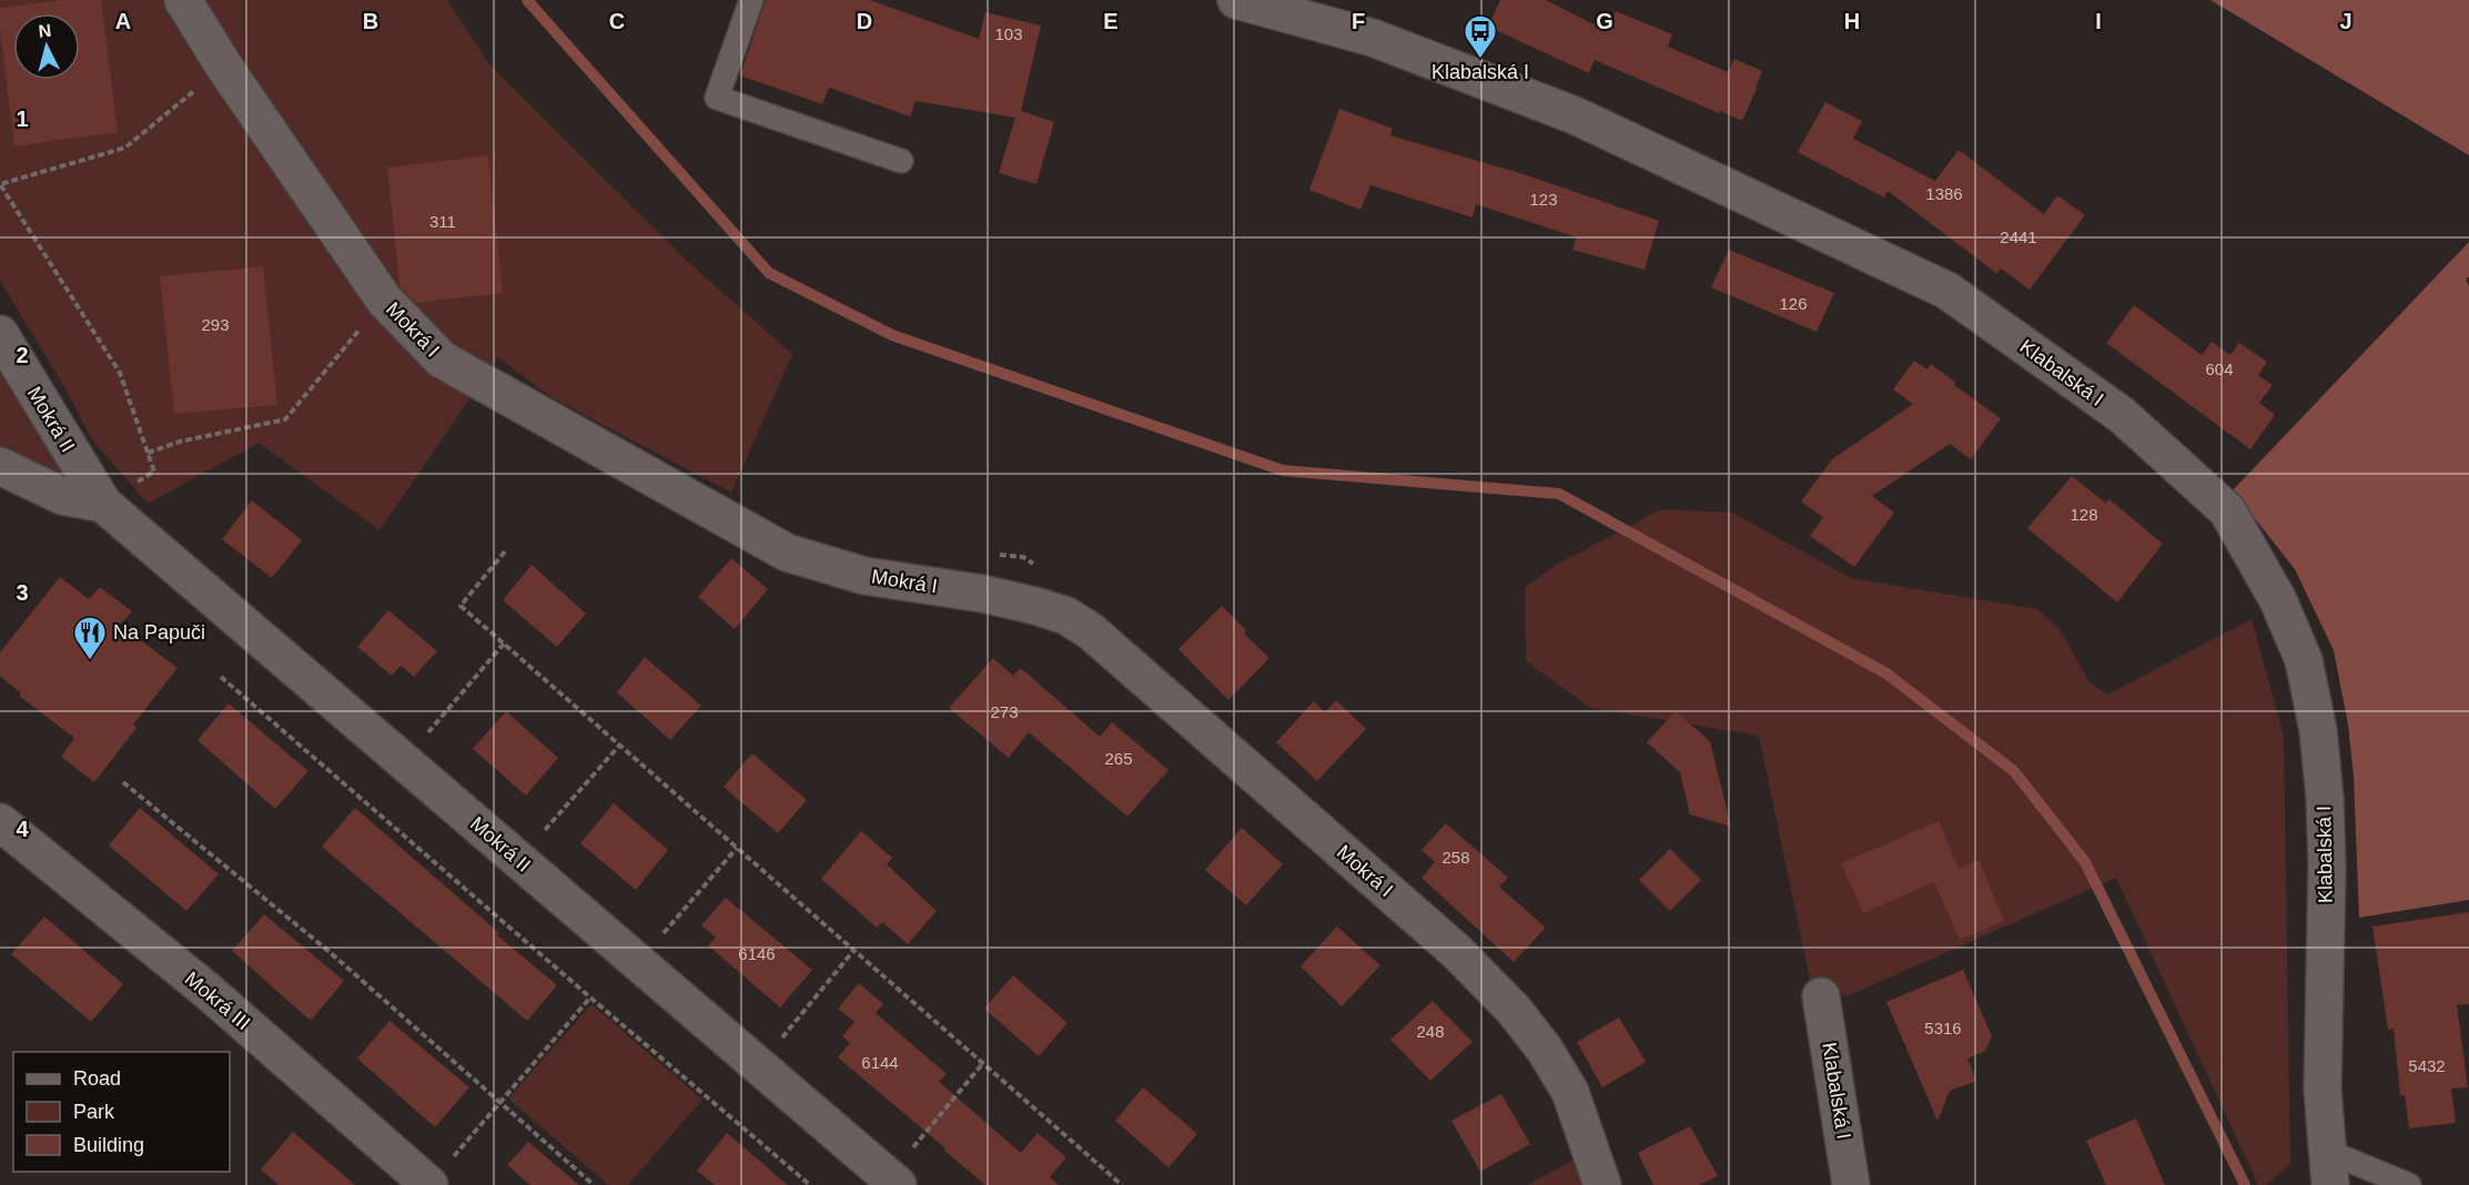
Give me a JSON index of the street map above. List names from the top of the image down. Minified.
{"streets":{"street":["Mokrá I","Klabalská I","Mokrá II","Mokrá III"]},"places":{"bus stop":["Klabalská I"],"restaurant":["Na Papuči"]},"house_numbers":["103","1386","123","311","2441","126","293","604","128","273","265","258","6146","5316","248","6144","5432"],"legend":["Road","Park","Building"],"north":"top","grid":{"columns":["A","B","C","D","E","F","G","H","I","J"],"rows":["1","2","3","4"]}}
